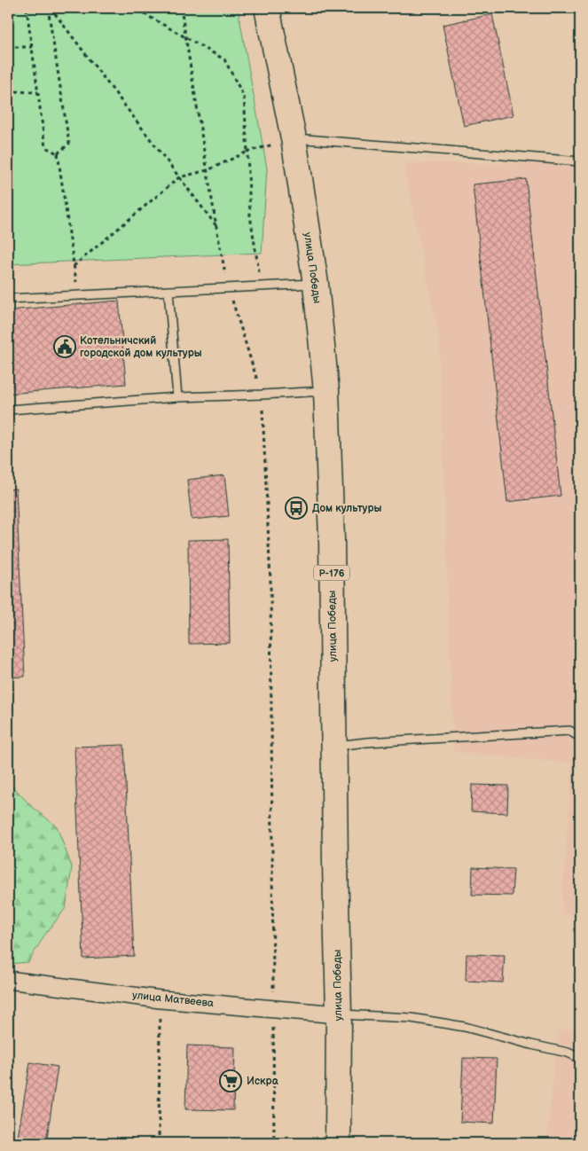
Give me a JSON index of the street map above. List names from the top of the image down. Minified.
{"streets":{"highway":["улица Победы","Р-176"],"street":["улица Матвеева"]},"crossings":[["улица Победы","улица Матвеева"]],"places":{"public building":["Котельничский городской дом культуры"],"bus stop":["Дом культуры"],"supermarket":["Искра"]}}
